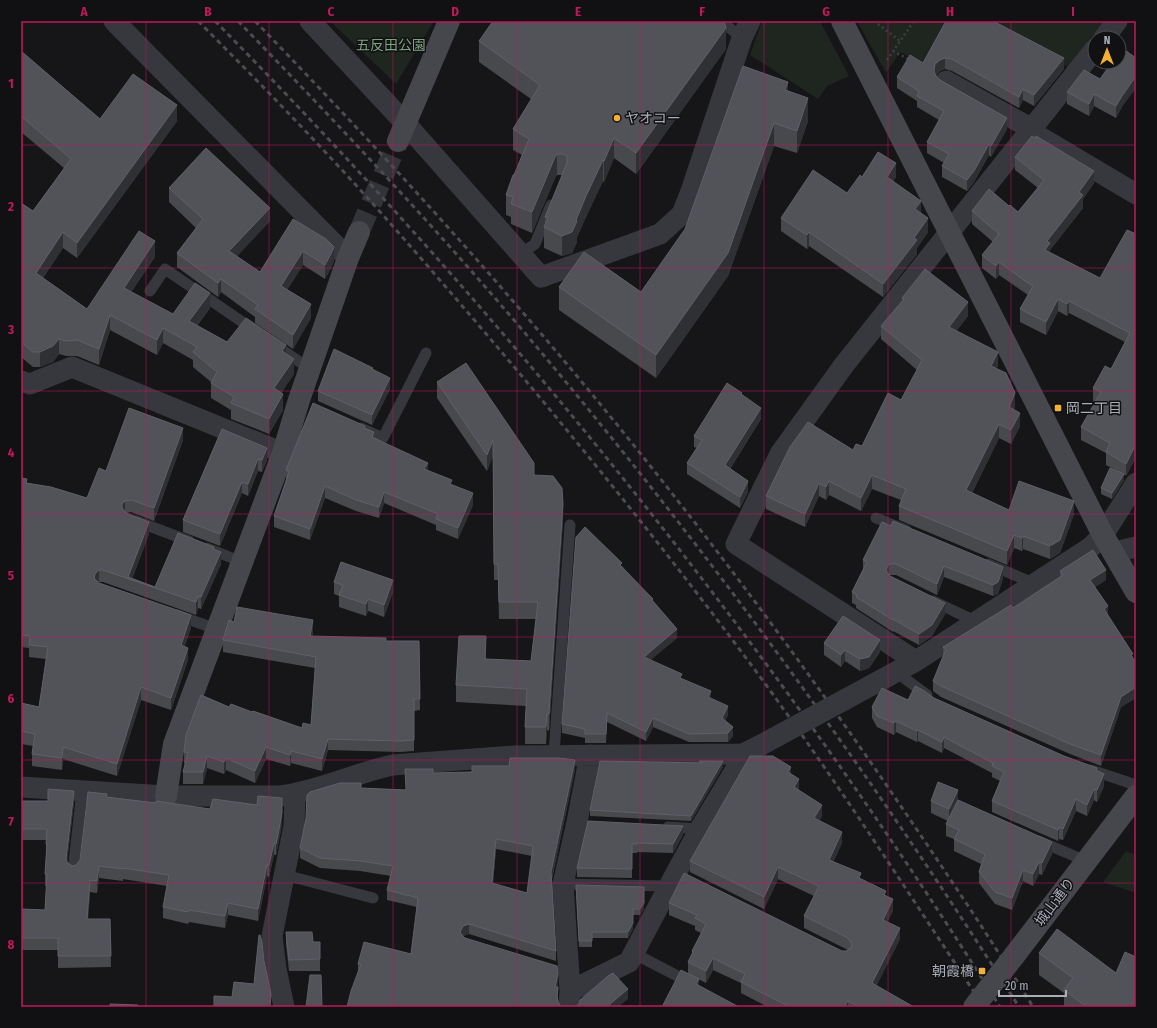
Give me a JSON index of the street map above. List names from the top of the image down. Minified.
{"streets":{"street":["城山通り"]},"parks":["五反田公園"],"places":{"other":["ヤオコー"],"transit":["岡二丁目","朝霞橋"]},"scale_bar":"20 m","north":"top","grid":{"columns":["A","B","C","D","E","F","G","H","I"],"rows":["1","2","3","4","5","6","7","8"]}}
